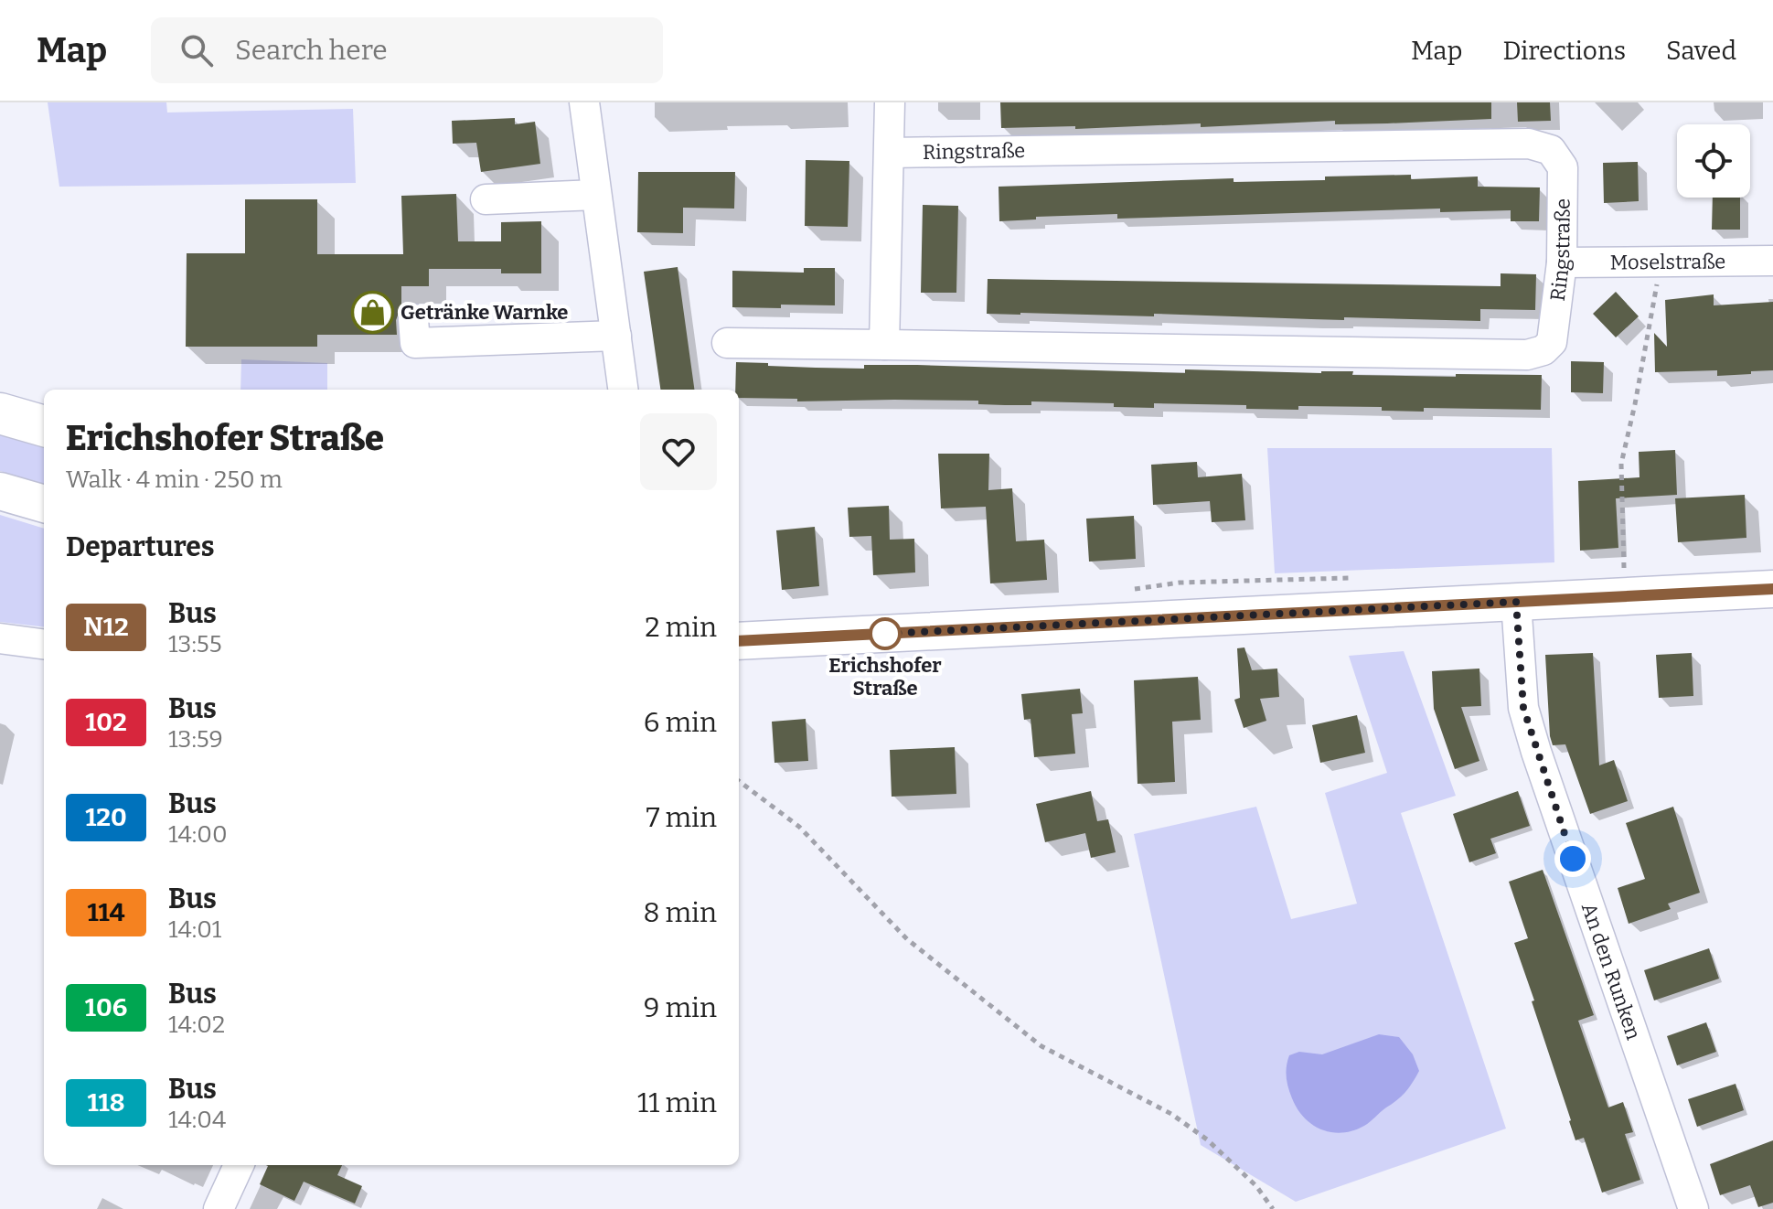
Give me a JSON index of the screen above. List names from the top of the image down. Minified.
{"streets":{"street":["Ringstraße","Moselstraße","An den Runken"]},"crossings":[["Ringstraße","Moselstraße"]],"places":{"shop":["Getränke Warnke"],"other":["Erichshofer Straße"]},"lines":["bus line N12"],"page":{"header":"Map","search":"Search here","nav":["Map","Directions","Saved"],"heading":[["Erichshofer Straße","Walk · 4 min · 250 m"],"Departures"],"list":[{"mark":"N12","name":"Bus","note":"13:55","value":"2 min"},{"mark":"102","name":"Bus","note":"13:59","value":"6 min"},{"mark":"120","name":"Bus","note":"14:00","value":"7 min"},{"mark":"114","name":"Bus","note":"14:01","value":"8 min"},{"mark":"106","name":"Bus","note":"14:02","value":"9 min"},{"mark":"118","name":"Bus","note":"14:04","value":"11 min"}]}}
